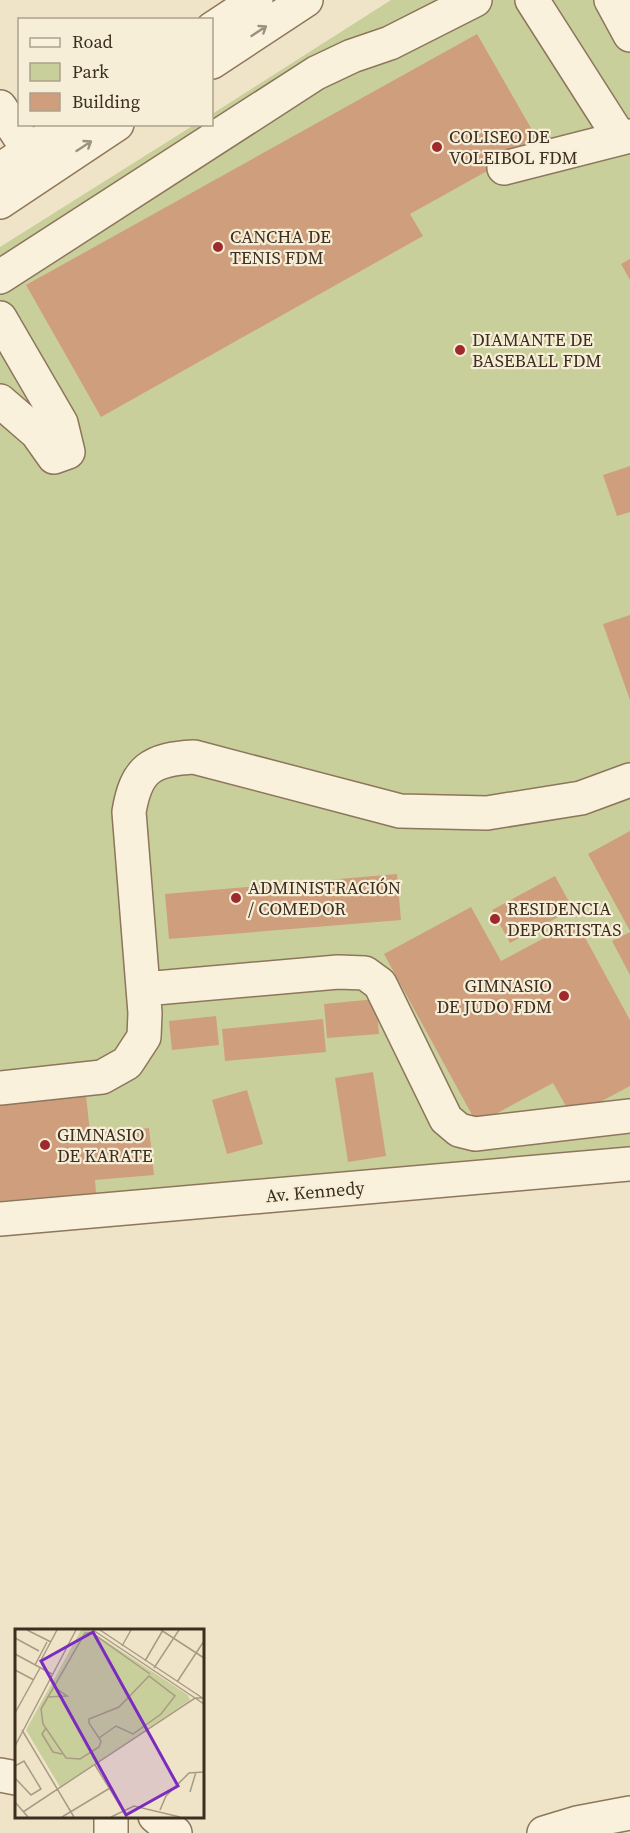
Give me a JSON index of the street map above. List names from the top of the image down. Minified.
{"streets":{"street":["Av. Kennedy"]},"places":["COLISEO DE VOLEIBOL FDM","CANCHA DE TENIS FDM","DIAMANTE DE BASEBALL FDM","ADMINISTRACIÓN / COMEDOR","RESIDENCIA DEPORTISTAS","GIMNASIO DE JUDO FDM","GIMNASIO DE KARATE"],"legend":["Road","Park","Building"]}
